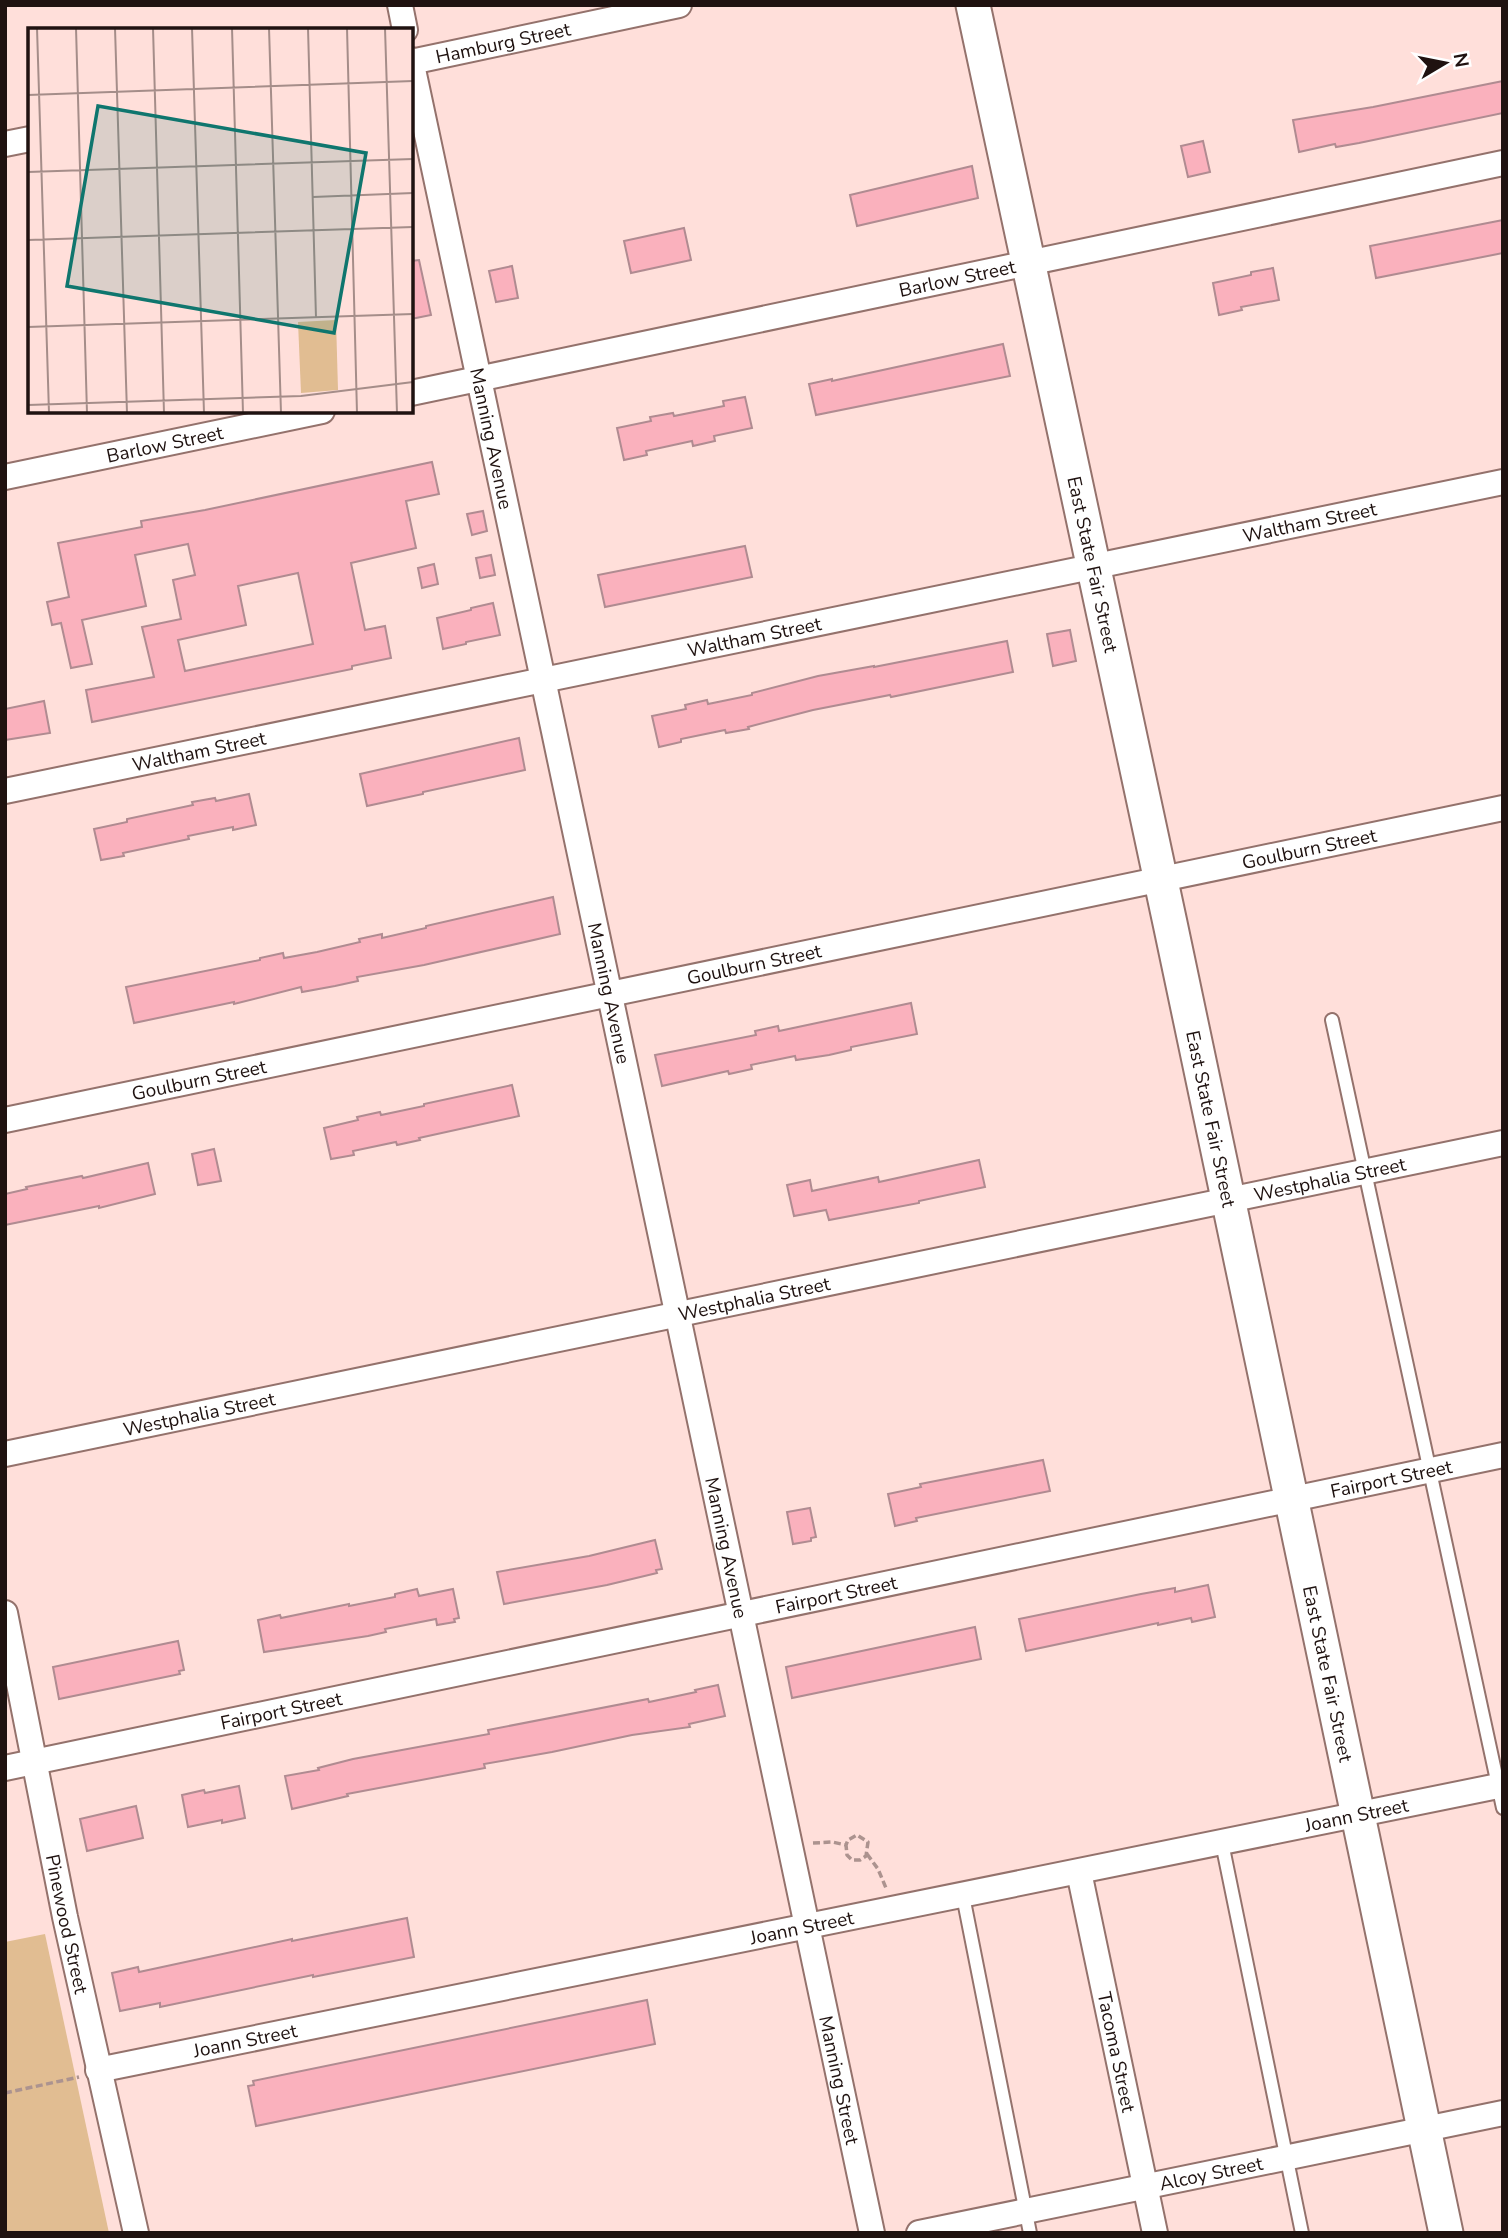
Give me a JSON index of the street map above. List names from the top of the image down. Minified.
{"streets":{"street":["Hamburg Street","Barlow Street","Manning Avenue","Waltham Street","East State Fair Street","Goulburn Street","Westphalia Street","Fairport Street","Joann Street","Pinewood Street","Tacoma Street","Manning Street","Alcoy Street"]},"crossings":[["Barlow Street","Manning Avenue"],["Barlow Street","East State Fair Street"],["Manning Avenue","Waltham Street"],["Manning Avenue","Goulburn Street"],["Manning Avenue","Westphalia Street"],["Manning Avenue","Fairport Street"],["Manning Avenue","Joann Street"],["Manning Avenue","Manning Street"],["Waltham Street","East State Fair Street"],["East State Fair Street","Goulburn Street"],["East State Fair Street","Westphalia Street"],["East State Fair Street","Fairport Street"],["East State Fair Street","Joann Street"],["East State Fair Street","Alcoy Street"],["Fairport Street","Pinewood Street"],["Joann Street","Pinewood Street"],["Joann Street","Tacoma Street"],["Joann Street","Manning Street"],["Tacoma Street","Alcoy Street"]],"north":"right"}
